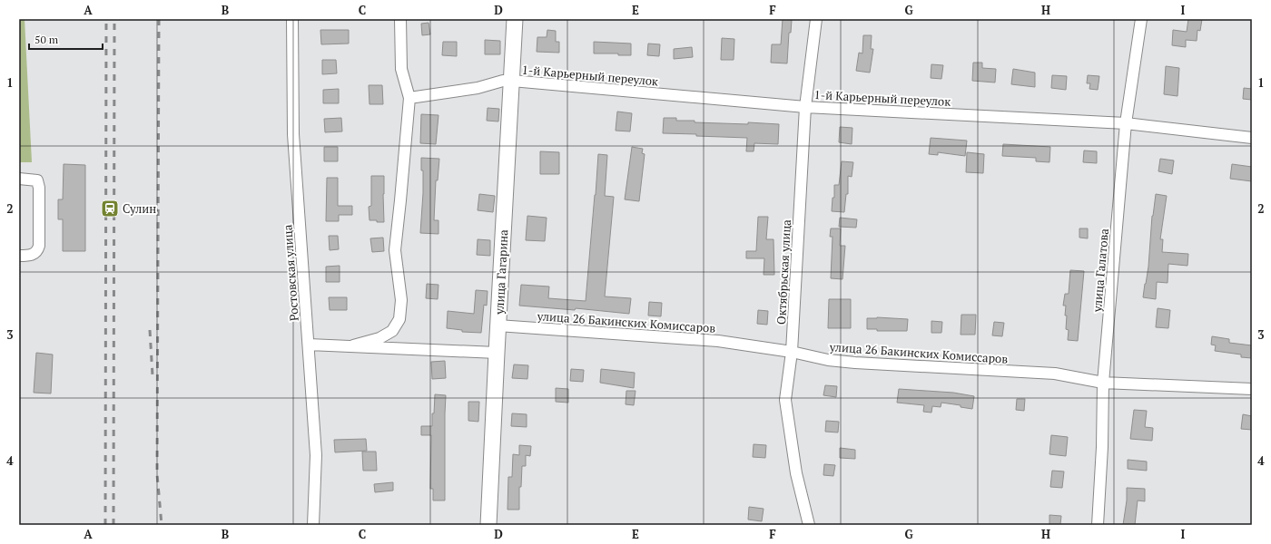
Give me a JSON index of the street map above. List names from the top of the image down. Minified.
{"streets":{"main road":["улица Гагарина"],"street":["1-й Карьерный переулок","улица Галатова","Октябрьская улица","Ростовская улица","улица 26 Бакинских Комиссаров"]},"crossings":[["1-й Карьерный переулок","улица Галатова"],["1-й Карьерный переулок","улица Гагарина"],["1-й Карьерный переулок","Октябрьская улица"],["улица Галатова","улица 26 Бакинских Комиссаров"],["улица Гагарина","улица 26 Бакинских Комиссаров"],["Октябрьская улица","улица 26 Бакинских Комиссаров"]],"places":{"station":["Сулин"]},"scale_bar":"50 m","grid":{"columns":["A","B","C","D","E","F","G","H","I"],"rows":["1","2","3","4"]}}
